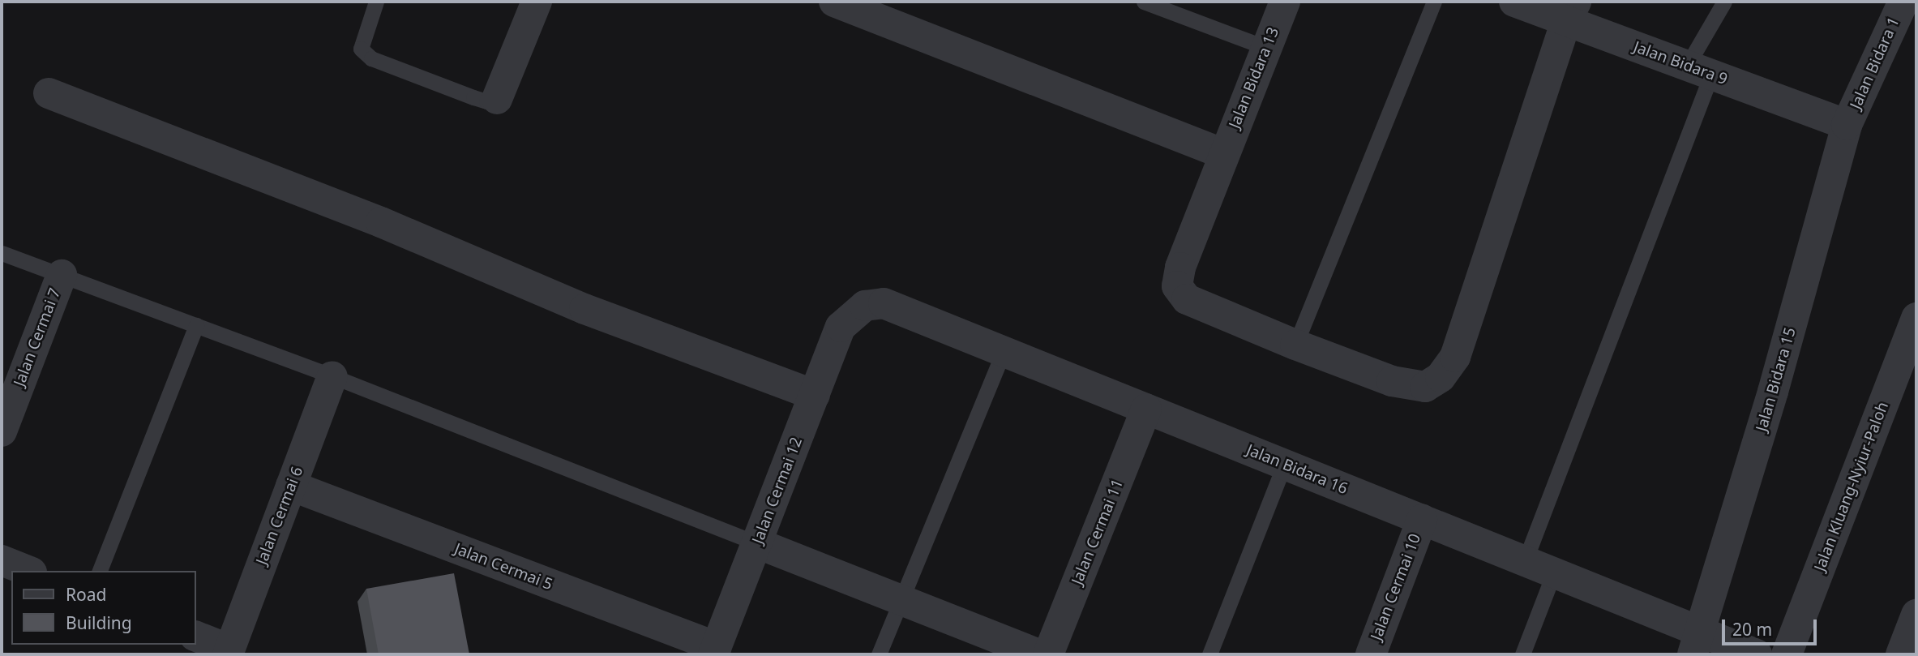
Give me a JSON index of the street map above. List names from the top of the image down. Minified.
{"streets":{"street":["Jalan Bidara 9","Jalan Bidara 1","Jalan Bidara 13","Jalan Cermai 7","Jalan Bidara 15","Jalan Bidara 16","Jalan Kluang-Nyiur-Paloh","Jalan Cermai 12","Jalan Cermai 6","Jalan Cermai 11","Jalan Cermai 5","Jalan Cermai 10"]},"crossings":[["Jalan Bidara 9","Jalan Bidara 1"],["Jalan Bidara 9","Jalan Bidara 15"],["Jalan Bidara 1","Jalan Bidara 15"],["Jalan Bidara 15","Jalan Bidara 16"],["Jalan Bidara 16","Jalan Cermai 12"],["Jalan Bidara 16","Jalan Cermai 11"],["Jalan Bidara 16","Jalan Cermai 10"],["Jalan Cermai 12","Jalan Cermai 5"],["Jalan Cermai 6","Jalan Cermai 5"]],"legend":["Road","Building"],"scale_bar":"20 m"}
